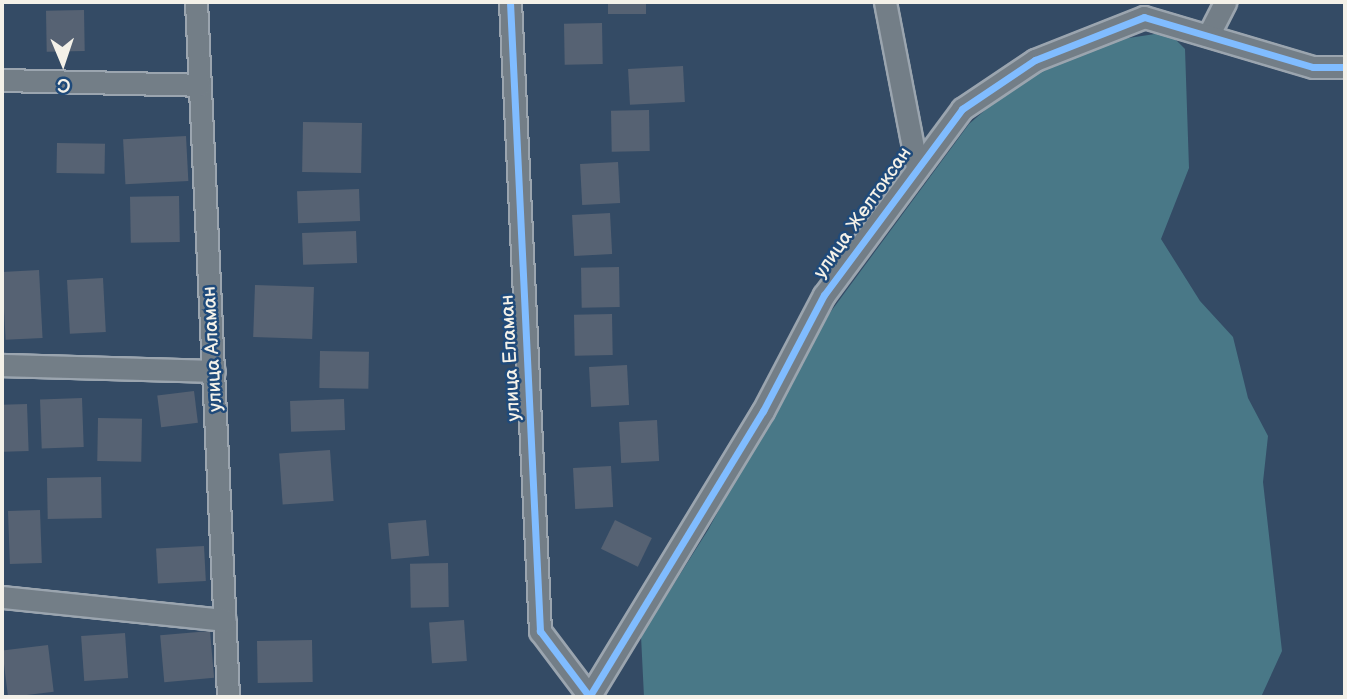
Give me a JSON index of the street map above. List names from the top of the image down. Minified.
{"streets":{"street":["улица Желтоксан","улица Аламан","улица Еламан"]},"crossings":[["улица Желтоксан","улица Еламан"]],"north":"bottom"}
